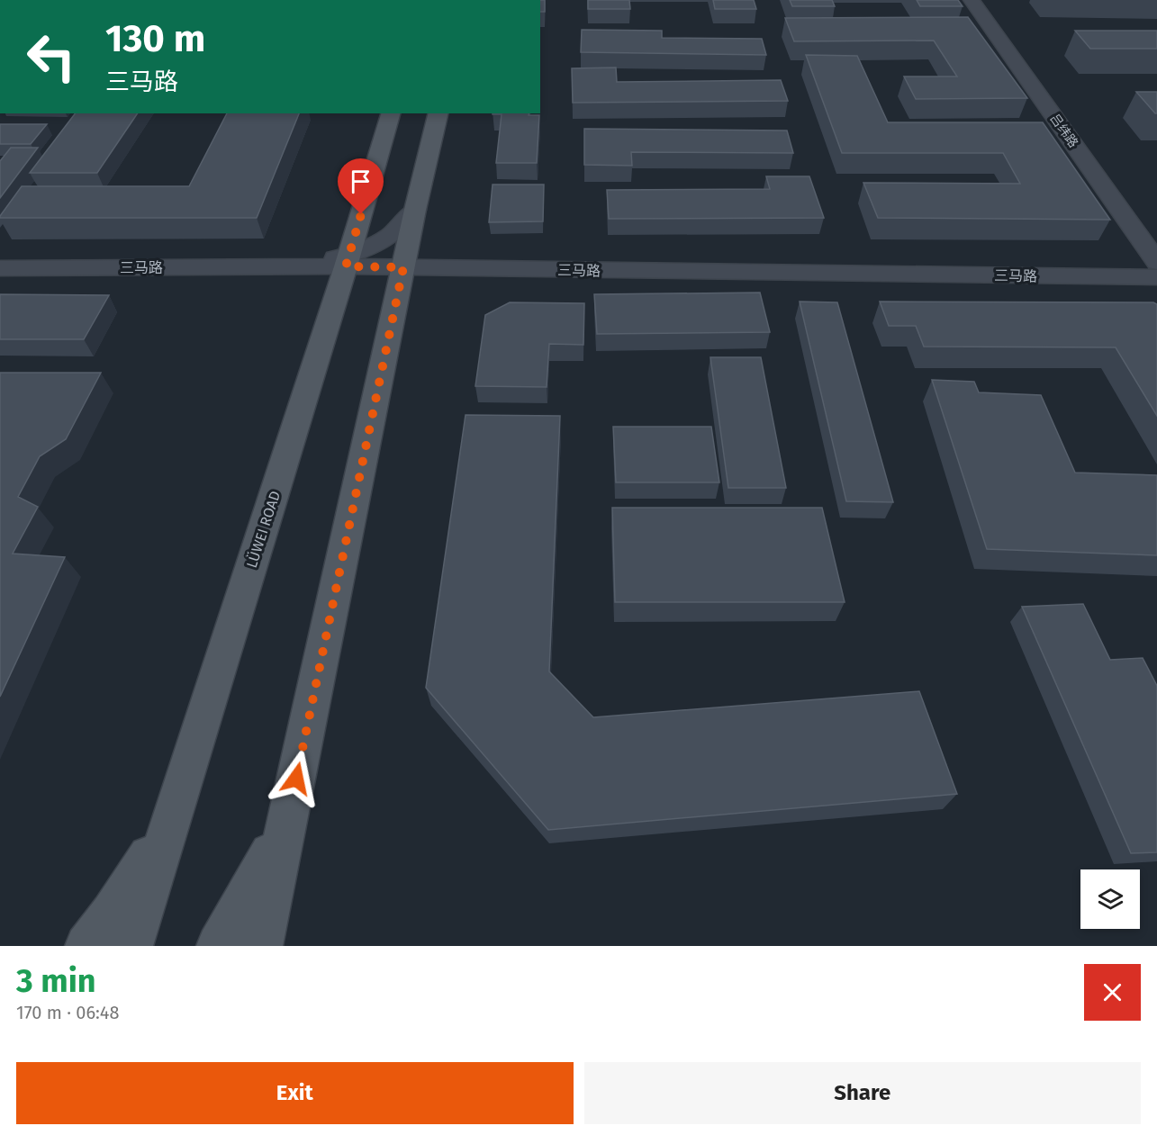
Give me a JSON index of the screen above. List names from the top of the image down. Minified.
{"streets":{"main road":["LÜWEI ROAD"],"street":["吕纬路","三马路"]},"crossings":[["三马路","LÜWEI ROAD"]],"page":{"turn":["130 m","三马路"],"heading":["3 min","170 m · 06:48"],"buttons":["Exit","Share"]}}
